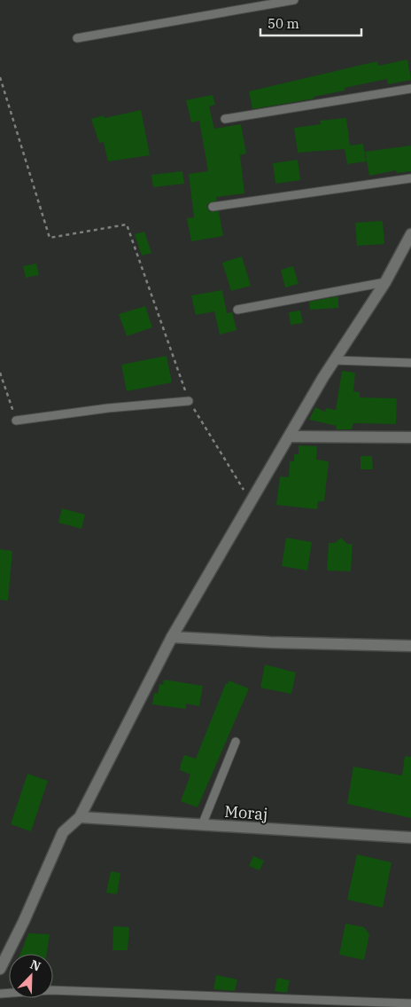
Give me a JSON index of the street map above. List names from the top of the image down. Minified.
{"streets":{"street":["Moraj"]},"scale_bar":"50 m","north":"top right"}
